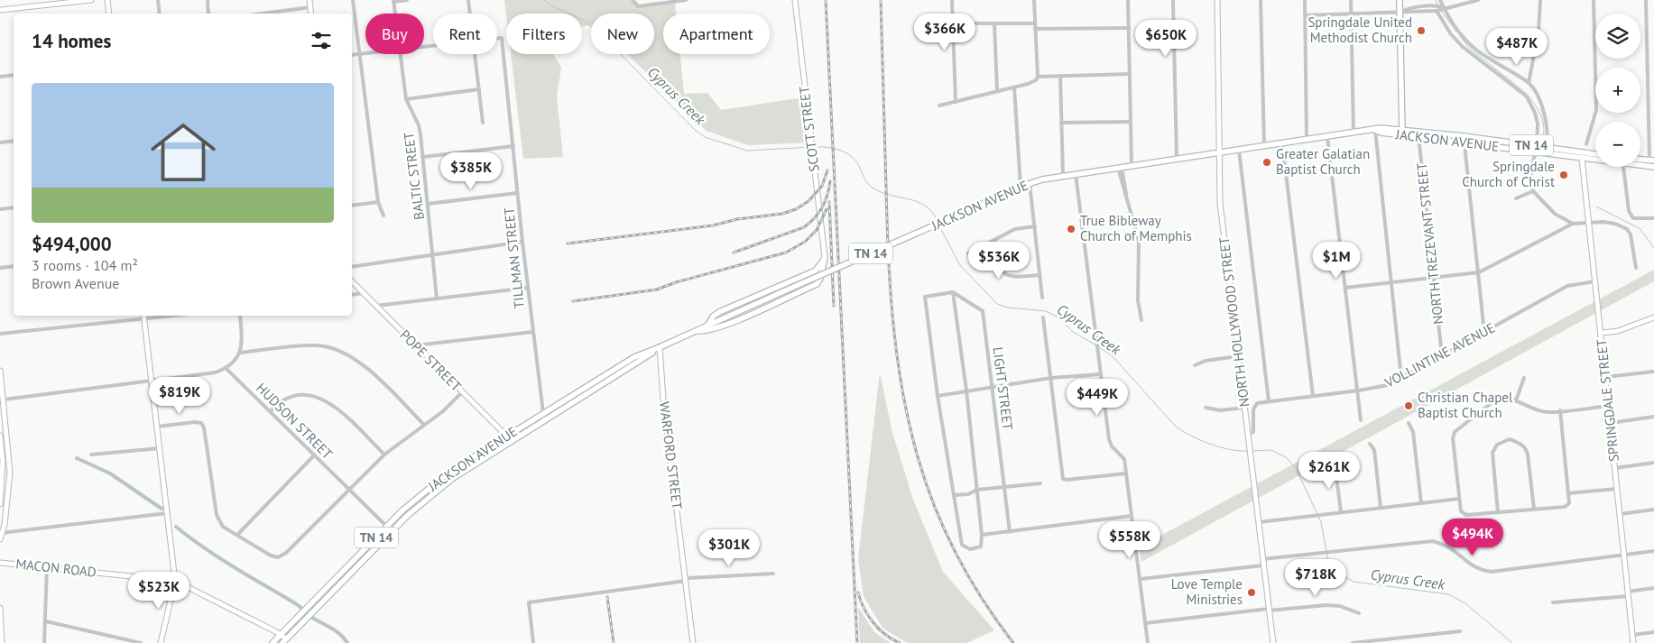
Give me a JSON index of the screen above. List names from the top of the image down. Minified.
{"streets":{"main road":["SCOTT STREET","JACKSON AVENUE","TN 14","NORTH HOLLYWOOD STREET","POPE STREET","SPRINGDALE STREET","WARFORD STREET","MACON ROAD"],"street":["BALTIC STREET","NORTH TREZEVANT STREET","TILLMAN STREET","VOLLINTINE AVENUE","LIGHT STREET","HUDSON STREET"]},"crossings":[["JACKSON AVENUE","NORTH TREZEVANT STREET"],["JACKSON AVENUE","TILLMAN STREET"],["JACKSON AVENUE","NORTH HOLLYWOOD STREET"],["JACKSON AVENUE","POPE STREET"],["JACKSON AVENUE","SPRINGDALE STREET"],["JACKSON AVENUE","HUDSON STREET"],["JACKSON AVENUE","WARFORD STREET"],["JACKSON AVENUE","MACON ROAD"],["NORTH TREZEVANT STREET","VOLLINTINE AVENUE"],["NORTH HOLLYWOOD STREET","VOLLINTINE AVENUE"],["VOLLINTINE AVENUE","SPRINGDALE STREET"]],"water":["Cyprus Creek"],"places":["Springdale United Methodist Church","Greater Galatian Baptist Church","Springdale Church of Christ","True Bibleway Church of Memphis","Christian Chapel Baptist Church","Love Temple Ministries"],"page":{"map_buttons":["+","−"],"price":["$366K","$650K","$487K","$385K","$536K","$1M","$819K","$449K","$261K","$494K","$558K","$301K","$718K","$523K"],"chip":["Buy","Rent","Filters","New","Apartment"],"heading":"14 homes","list":[{"name":"$494,000","note":"3 rooms · 104 m² · Brown Avenue"}]}}
